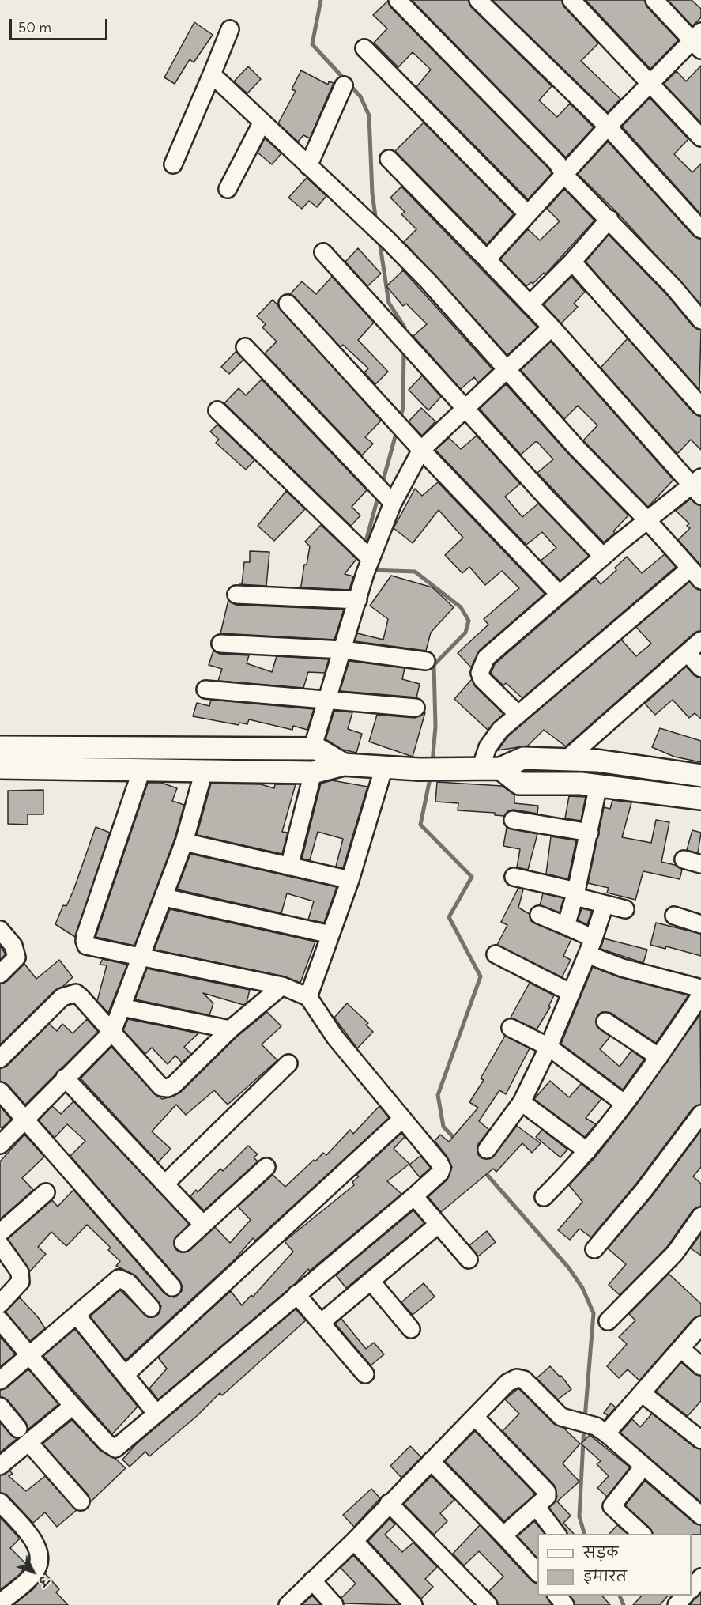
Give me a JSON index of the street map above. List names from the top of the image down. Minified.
{"legend":["सड़क","इमारत"],"scale_bar":"50 m","north":"bottom right"}
